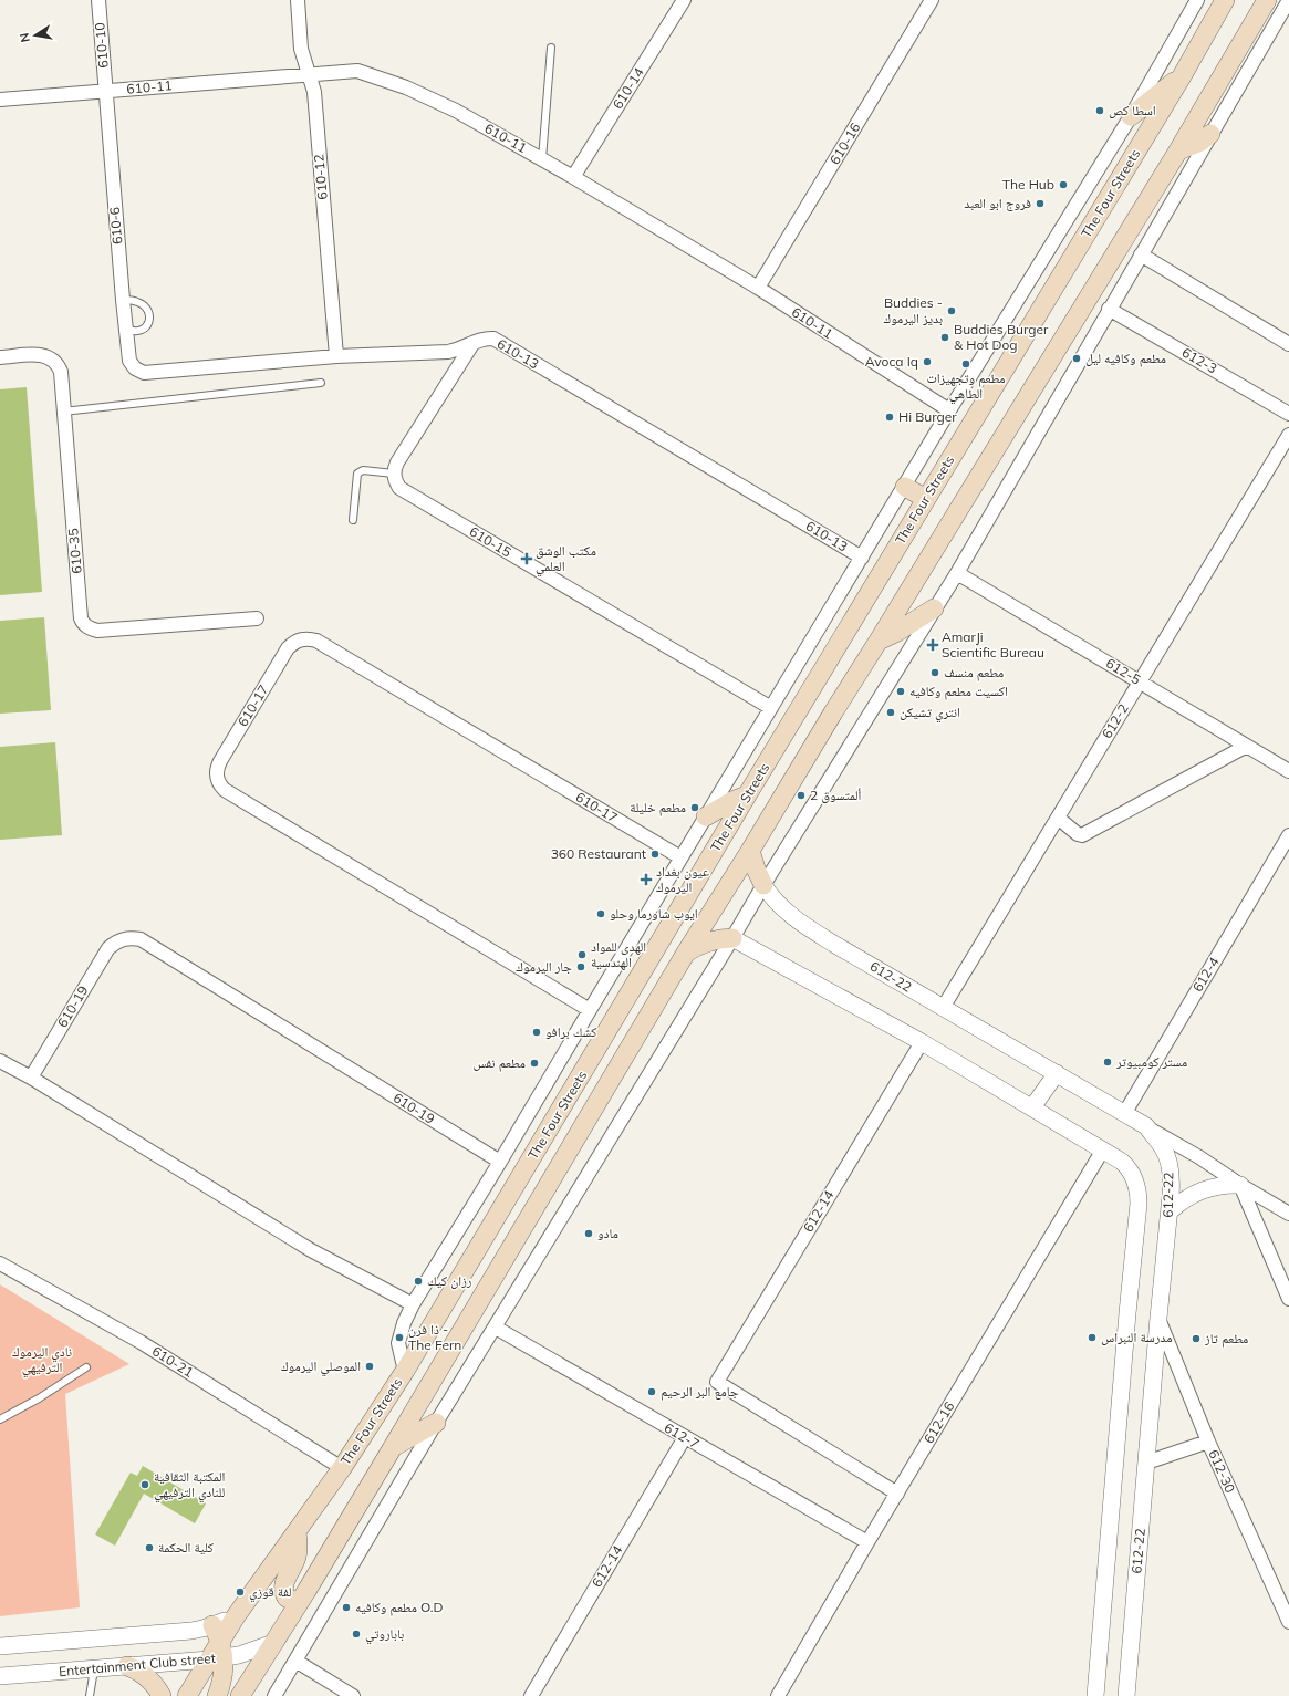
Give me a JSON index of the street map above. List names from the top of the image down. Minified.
{"streets":{"main road":["The Four Streets"],"street":["610-10","610-11","610-14","610-16","610-12","610-6","610-13","612-3","610-15","610-35","612-5","610-17","612-2","612-4","612-22","610-19","612-14","610-21","612-16","612-7","612-30","Entertainment Club street"]},"crossings":[["610-10","610-11"],["610-10","610-6"],["610-11","610-14"],["610-11","610-16"],["610-11","610-12"],["610-11","610-6"],["610-12","610-13"],["The Four Streets","610-21"],["The Four Streets","Entertainment Club street"],["610-6","610-13"],["612-5","612-2"],["612-2","612-22"],["612-4","612-22"],["612-22","612-30"],["612-14","612-16"],["612-14","612-7"],["612-16","612-7"]],"parks":["نادي اليرموك الترفيهي"],"places":{"other":["اسطا كص","The Hub","فروج ابو العبد","Buddies - بديز اليرموك","Buddies Burger & Hot Dog","مطعم وكافيه ليل","Avoca Iq","مطعم وتجهيزات الطاهي","Hi Burger","مطعم منسف","اكسيت مطعم وكافيه","انتري تشيكن","ألمتسوق 2","مطعم خليلة","360 Restaurant","ايوب شاورما وحلو","الهدى للمواد الهندسية","جار اليرموك","كشك برافو","مستر كومبيوتر","مطعم نفس","مادو","رزان كيك","ذا فرن - The Fern","مدرسة النبراس","مطعم تاز","الموصلي اليرموك","جامع البر الرحيم","المكتبة الثقافية للنادي الترفيهي","كلية الحكمة","لفة قوزي","مطعم وكافيه O.D","باباروتي"],"health":["مكتب الوشق العلمي","AmarJi Scientific Bureau","عيون بغداد اليرموك"]},"north":"left"}
